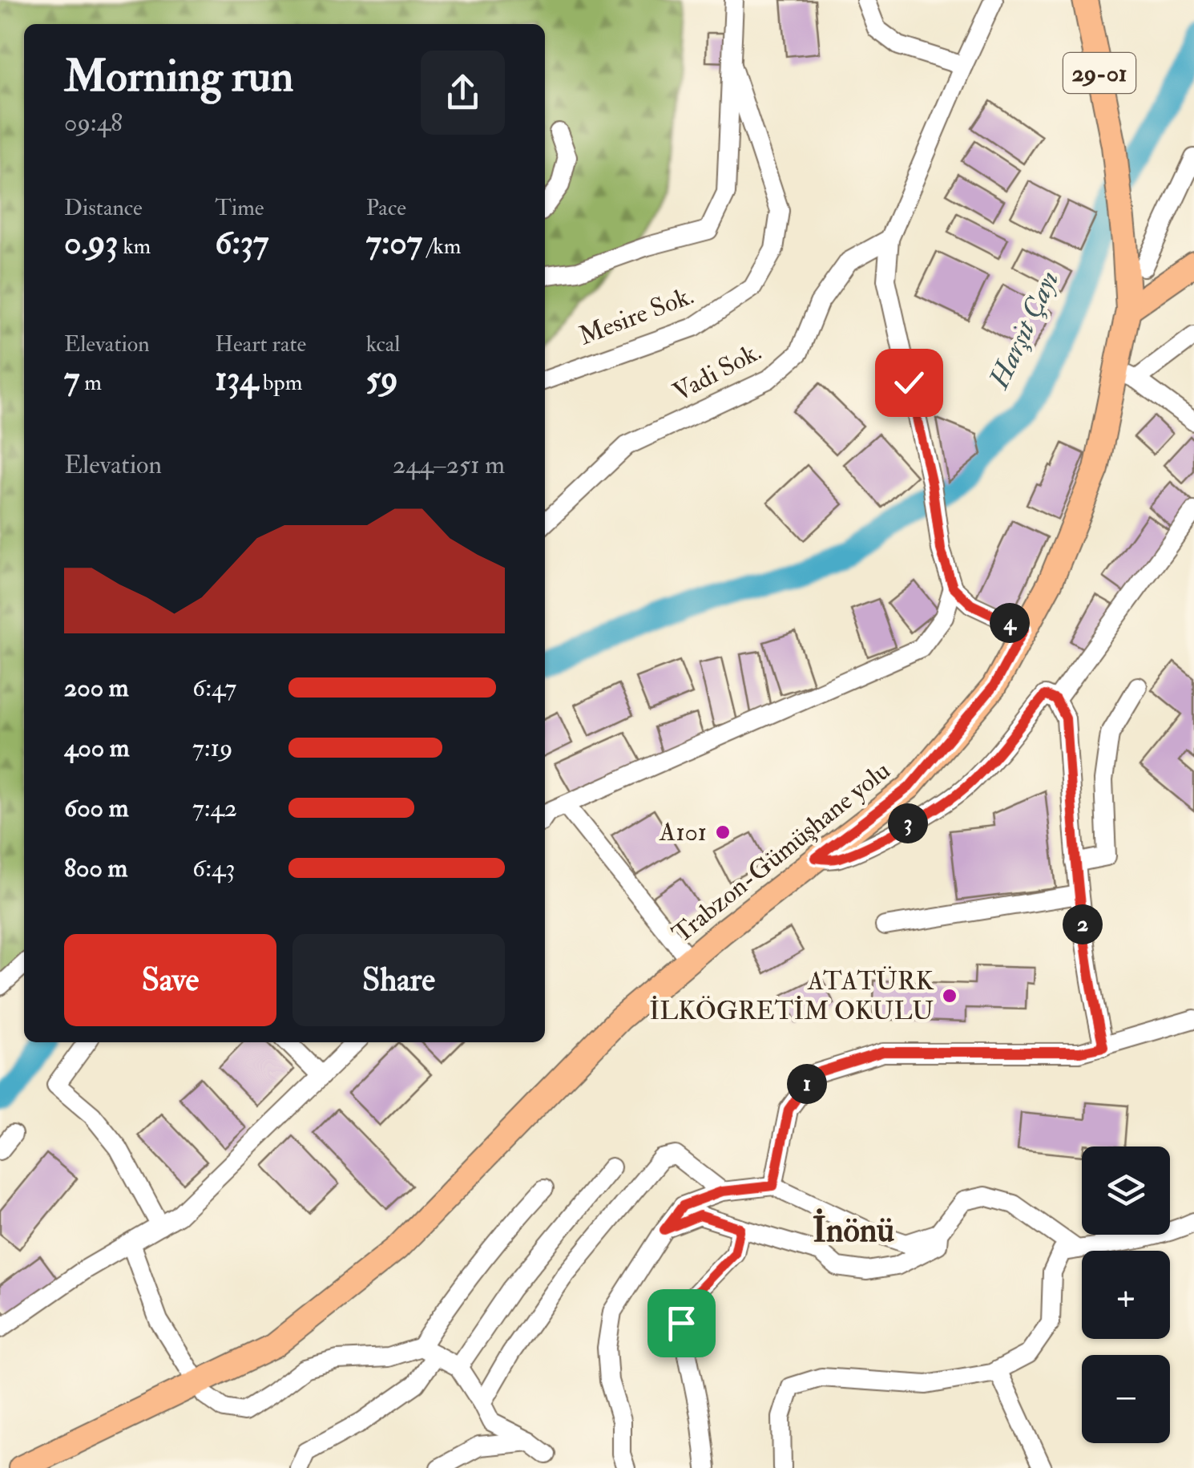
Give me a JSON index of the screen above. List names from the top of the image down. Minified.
{"streets":{"main road":["29-01","Trabzon-Gümüşhane yolu"],"street":["Mesire Sok.","Vadi Sok."]},"districts":["İnönü"],"water":["Harşit Çayı"],"places":["A101","ATATÜRK İLKÖGRETİM OKULU"],"page":{"heading":["Morning run","09:48"],"stats":[["Distance","0.93 km"],["Time","6:37"],["Pace","7:07 /km"],["Elevation","7 m"],["Heart rate","134 bpm"],["kcal","59"]],"chart":["Elevation","244–251 m"],"pins":["4","3","2","1"],"list":[{"name":"200 m","note":"6:47"},{"name":"400 m","note":"7:19"},{"name":"600 m","note":"7:42"},{"name":"800 m","note":"6:43"}],"buttons":["Save","Share"],"map_buttons":["+","−"]}}
